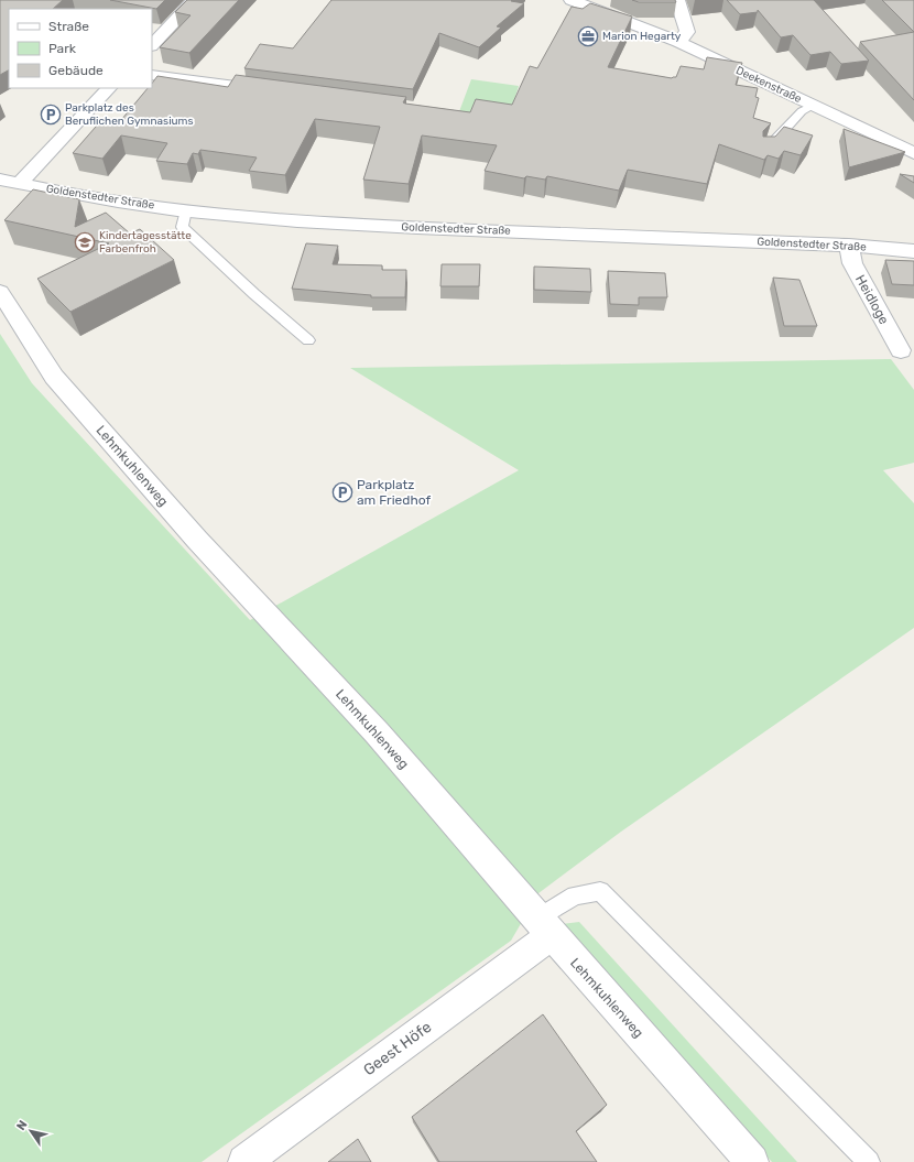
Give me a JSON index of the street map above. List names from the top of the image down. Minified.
{"streets":{"street":["Deekenstraße","Goldenstedter Straße","Heidloge","Lehmkuhlenweg","Geest Höfe"]},"crossings":[["Goldenstedter Straße","Heidloge"],["Lehmkuhlenweg","Geest Höfe"]],"places":{"office":["Marion Hegarty"],"parking":["Parkplatz des Beruflichen Gymnasiums","Parkplatz am Friedhof"],"school or university":["Kindertagesstätte Farbenfroh"]},"legend":["Straße","Park","Gebäude"],"north":"top left"}
